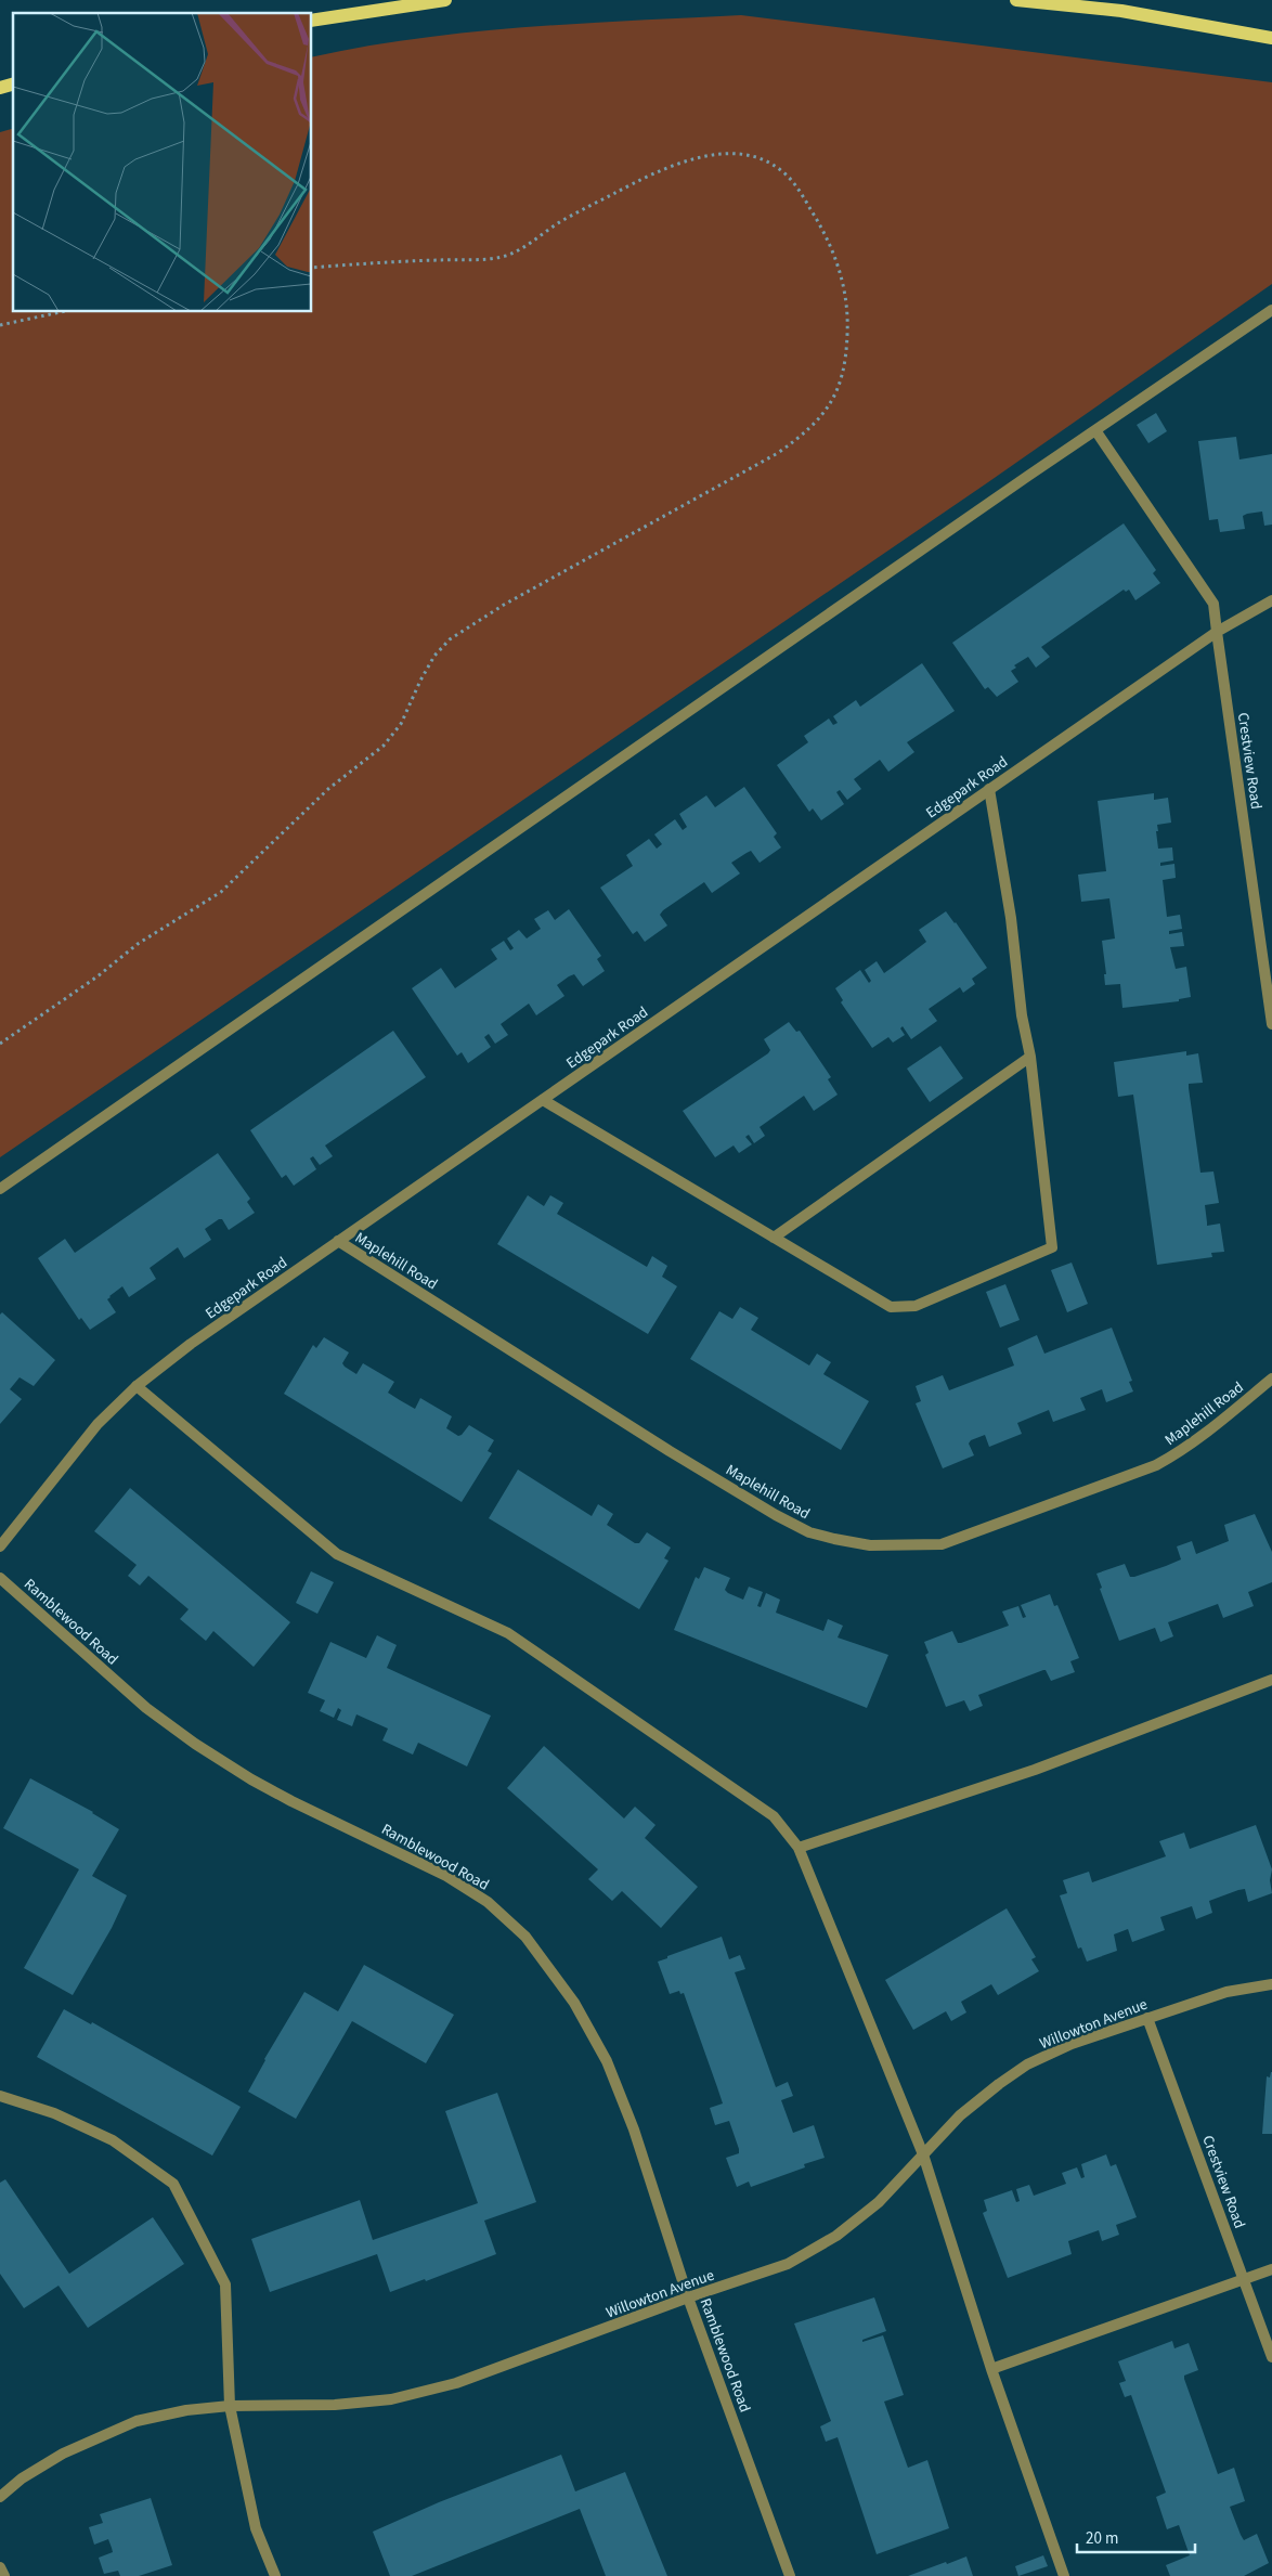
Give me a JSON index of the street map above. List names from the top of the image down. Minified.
{"streets":{"street":["Crestview Road","Edgepark Road","Maplehill Road","Ramblewood Road","Willowton Avenue"]},"crossings":[["Crestview Road","Edgepark Road"],["Crestview Road","Willowton Avenue"],["Edgepark Road","Maplehill Road"],["Ramblewood Road","Willowton Avenue"]],"scale_bar":"20 m"}
